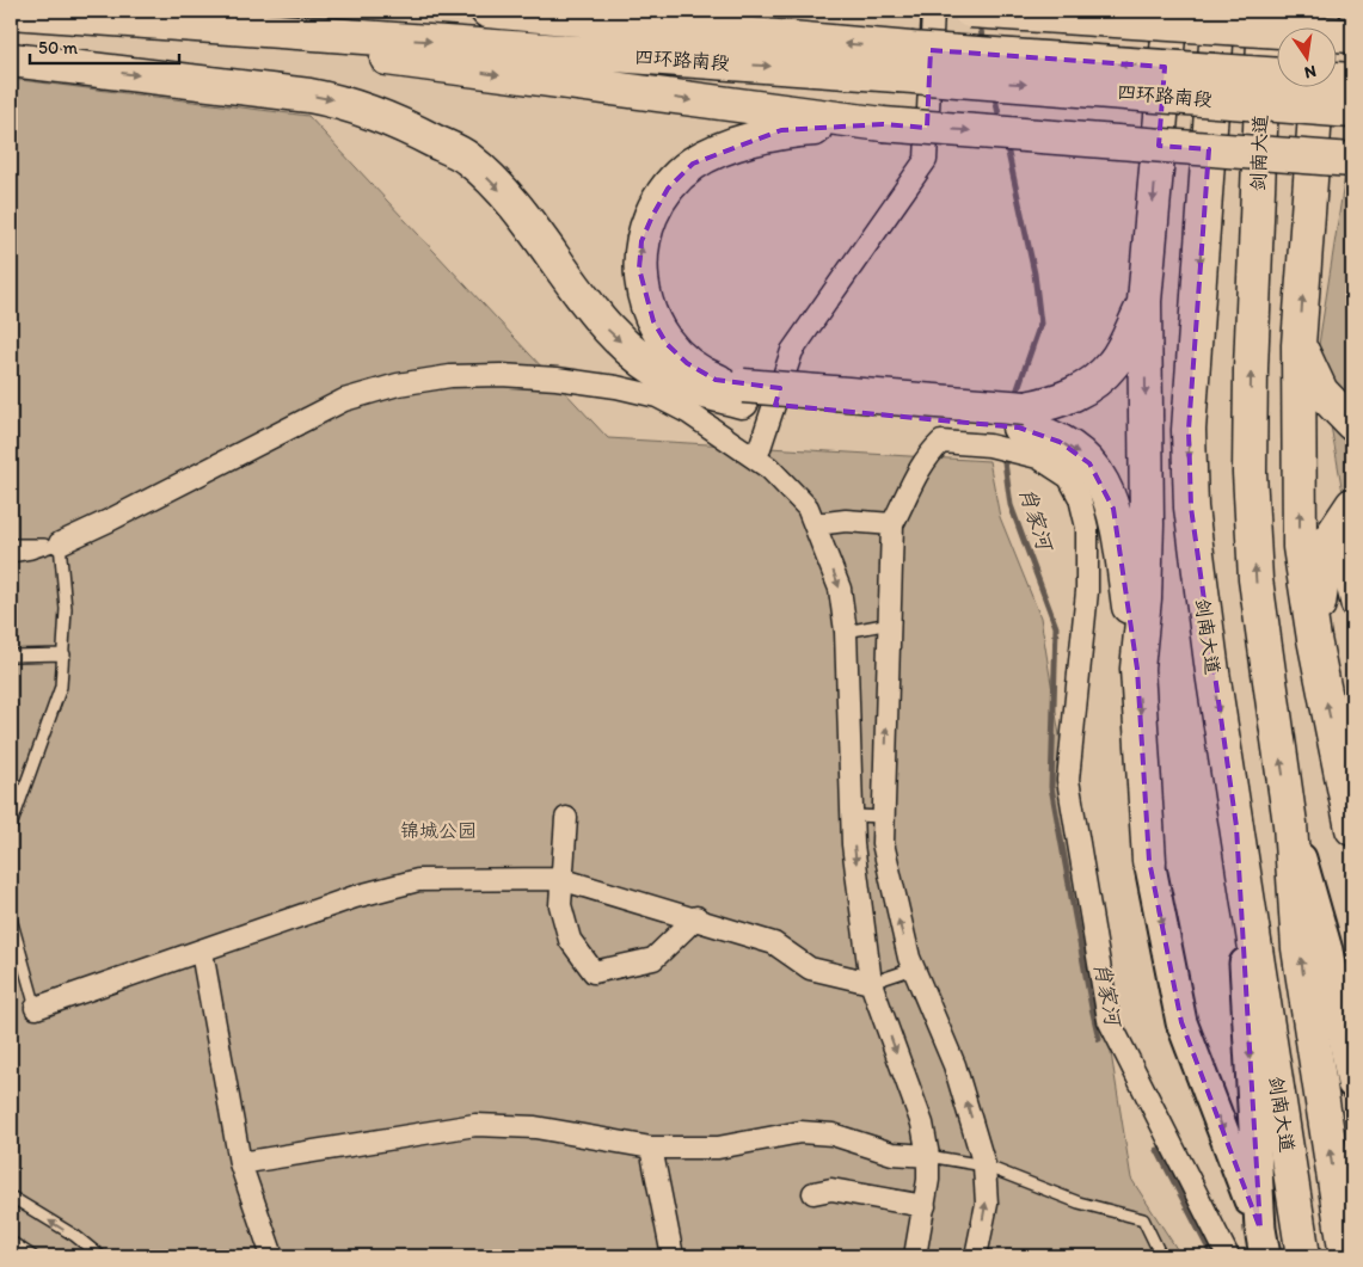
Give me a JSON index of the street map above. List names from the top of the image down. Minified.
{"streets":{"highway":["四环路南段","剑南大道"]},"water":["肖家河"],"parks":["锦城公园"],"scale_bar":"50 m","north":"bottom"}
